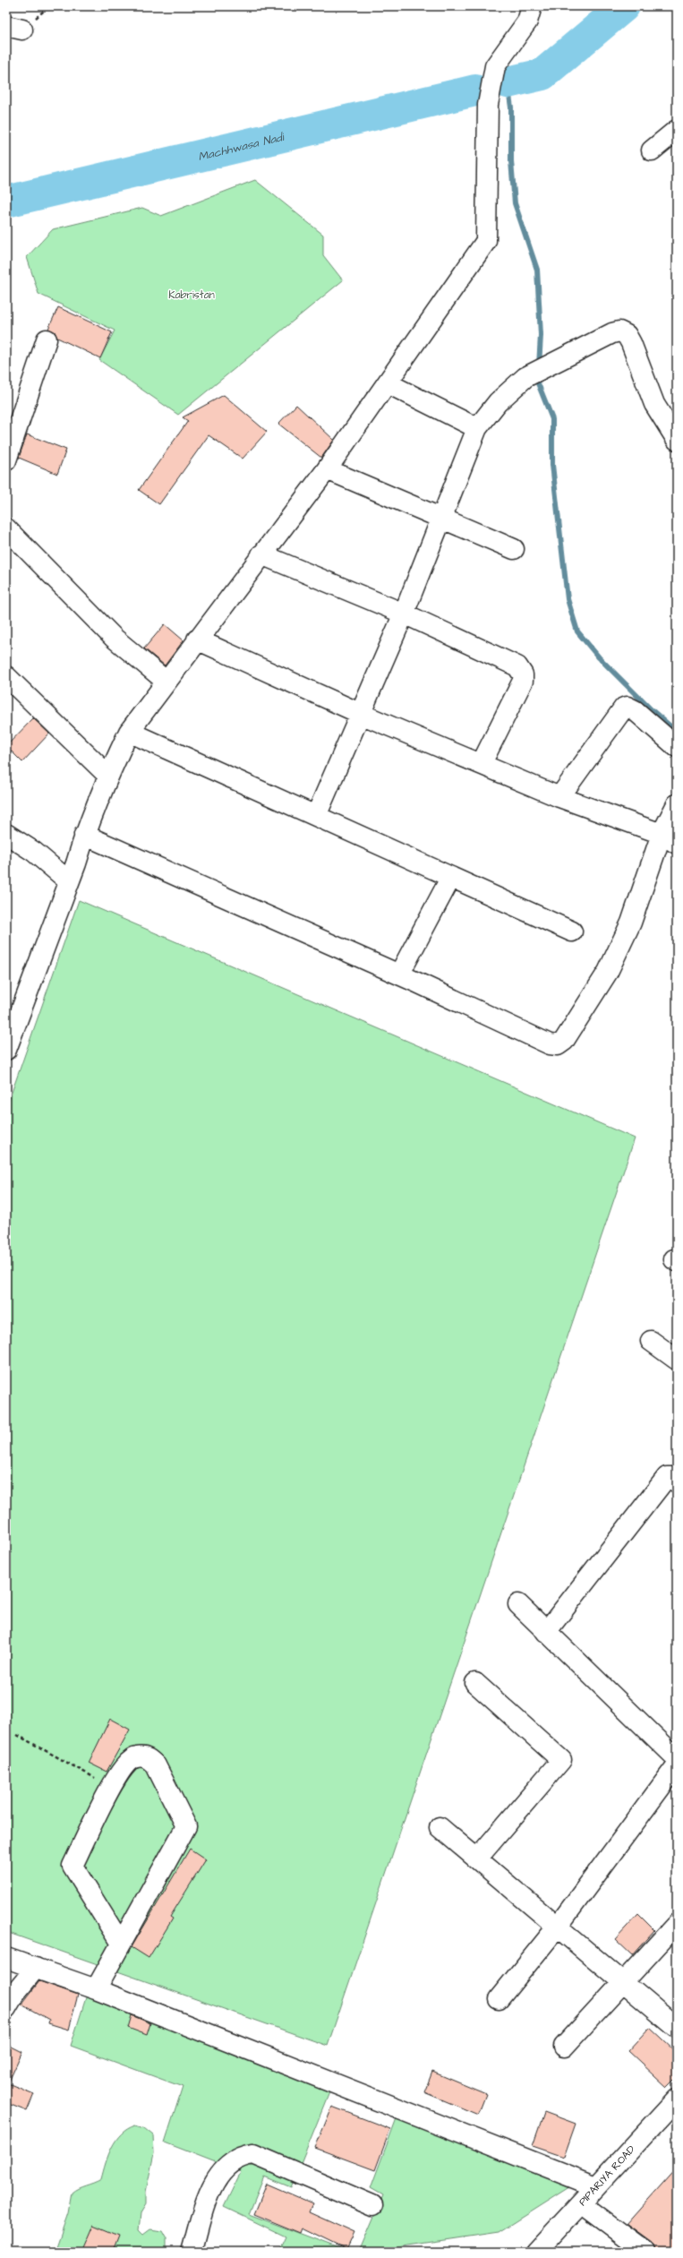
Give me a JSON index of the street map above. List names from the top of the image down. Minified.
{"streets":{"street":["PIPARIYA ROAD"]},"water":["Machhwasa Nadi"],"parks":["Kabristan"]}
